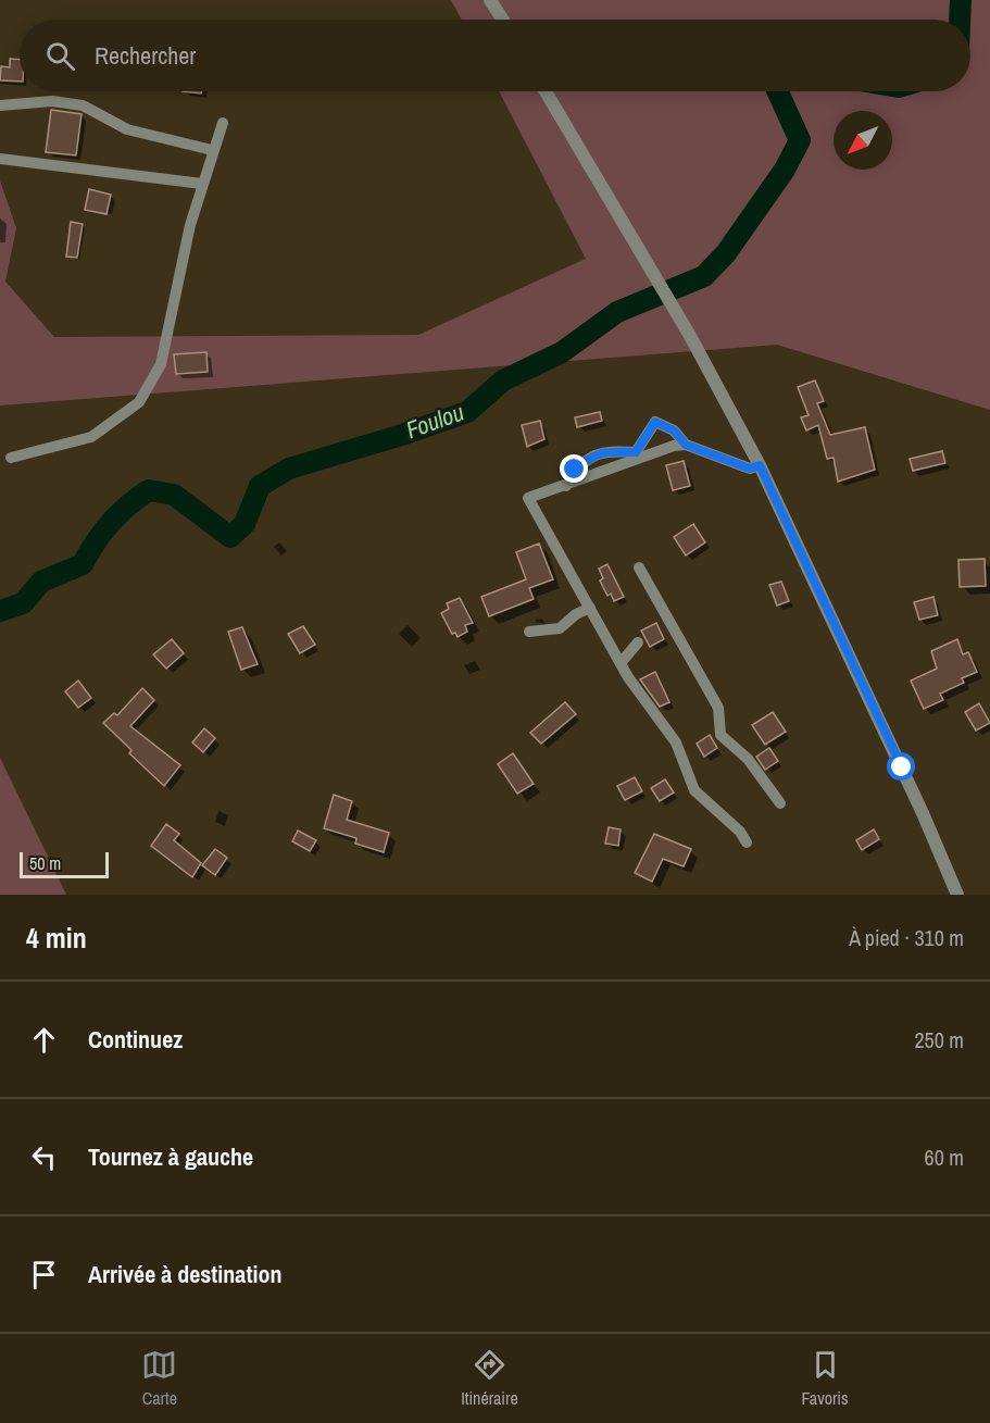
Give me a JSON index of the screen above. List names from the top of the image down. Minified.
{"water":["Foulou"],"scale_bar":"50 m","north":"bottom left","page":{"search":"Rechercher","scale":"50 m","heading":["4 min","À pied · 310 m"],"list":[["Continuez","250 m"],["Tournez à gauche","60 m"],"Arrivée à destination"],"nav":["Carte","Itinéraire","Favoris"]}}
